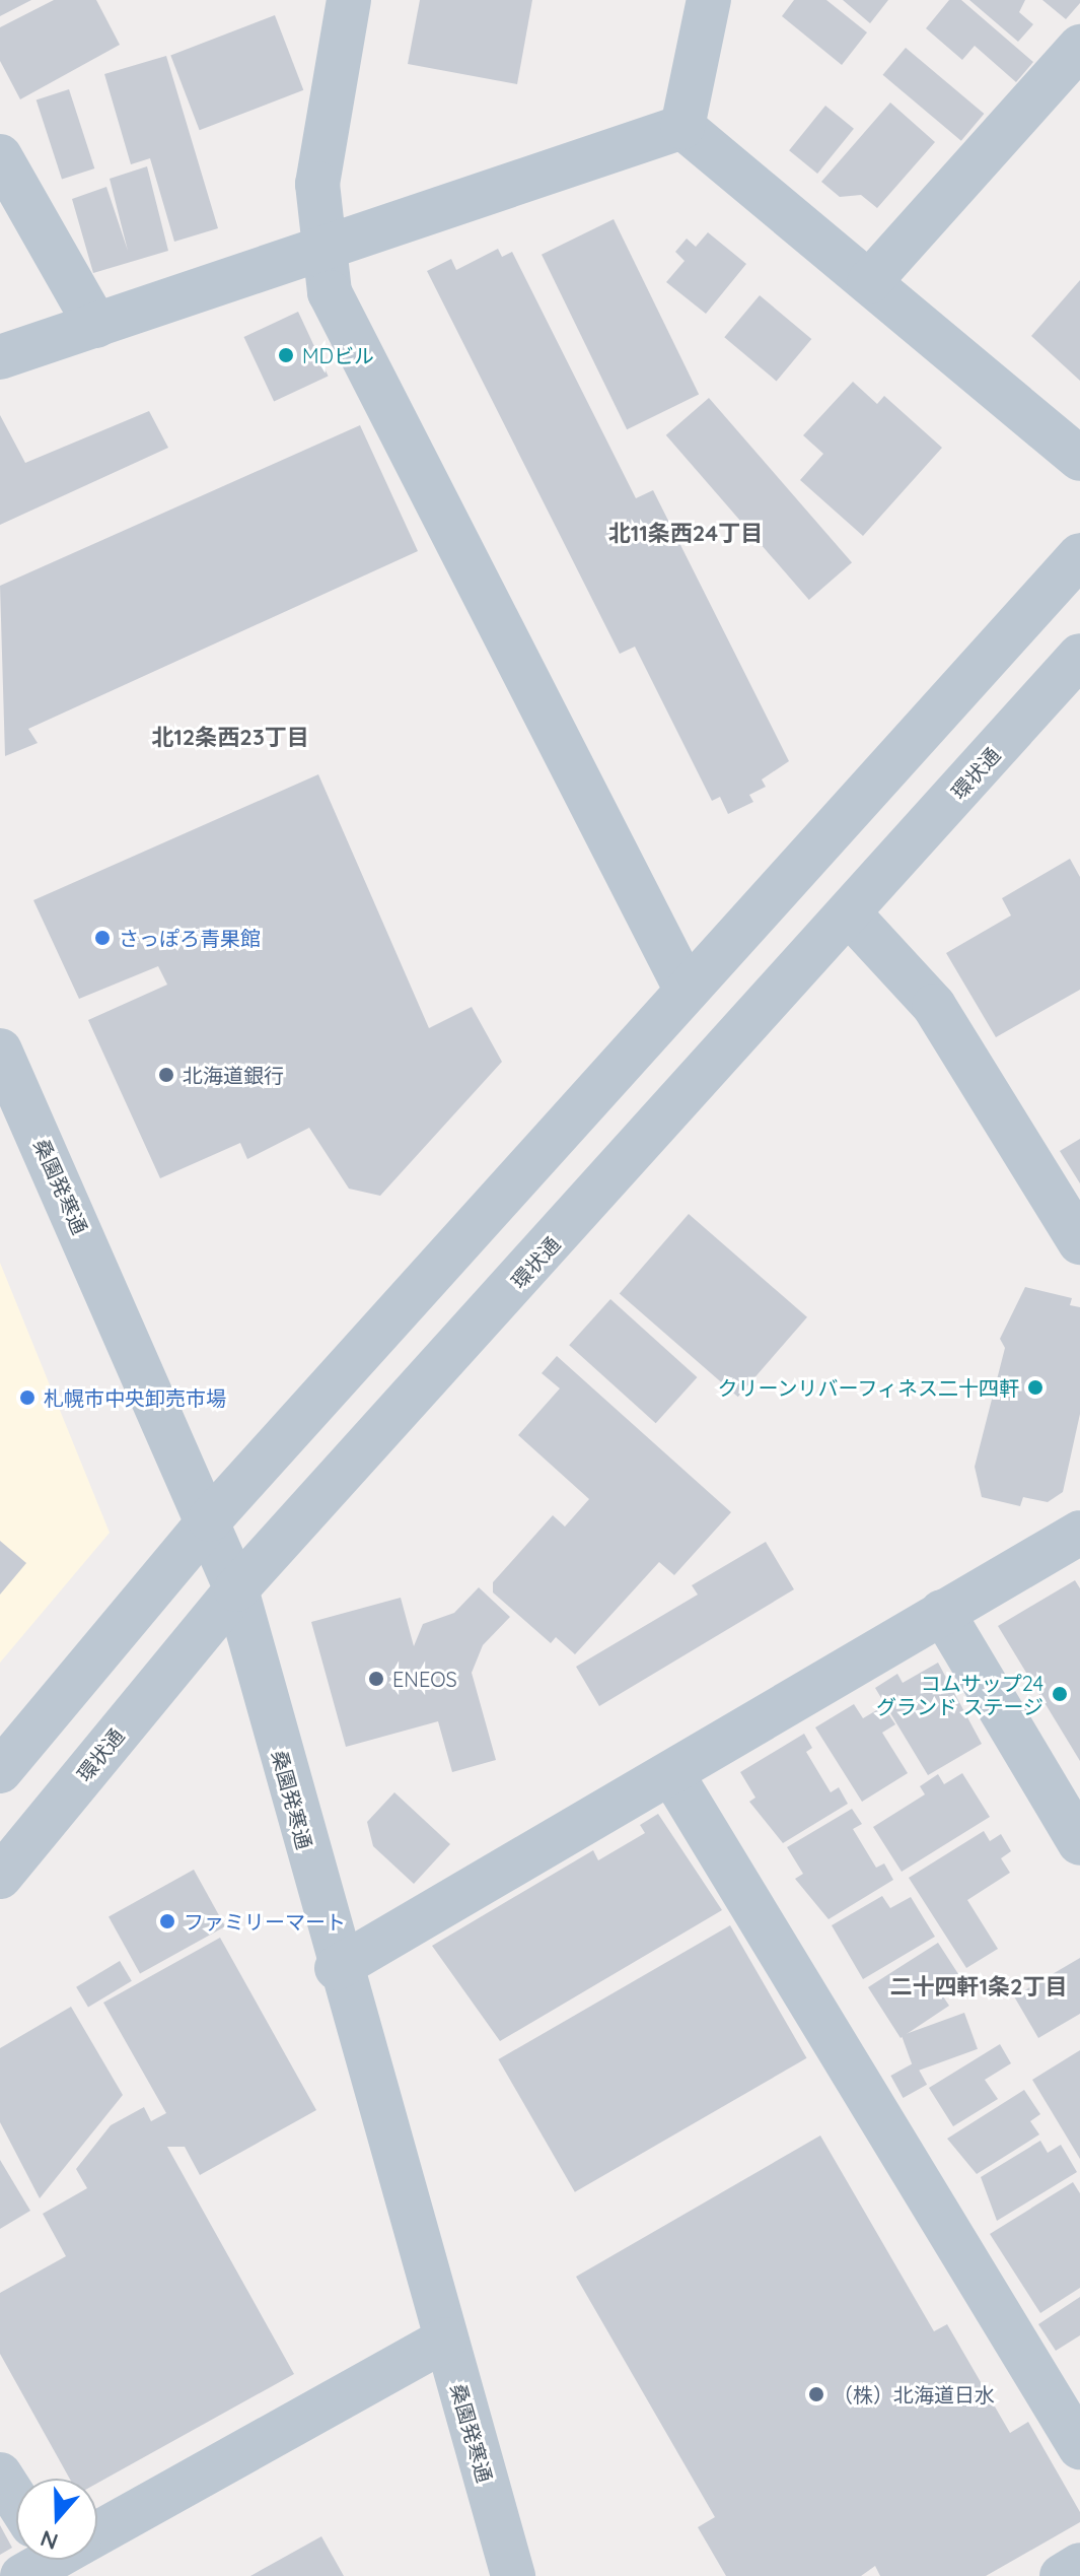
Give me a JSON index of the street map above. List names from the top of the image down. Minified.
{"streets":{"street":["環状通","桑園発寒通"]},"crossings":[["環状通","桑園発寒通"]],"districts":["北11条西24丁目","北12条西23丁目","二十四軒1条2丁目"],"places":["MDビル","さっぽろ青果館","北海道銀行","クリーンリバーフィネス二十四軒","札幌市中央卸売市場","ENEOS","コムサップ24 グランド ステージ","ファミリーマート","（株）北海道日水"],"north":"bottom"}
